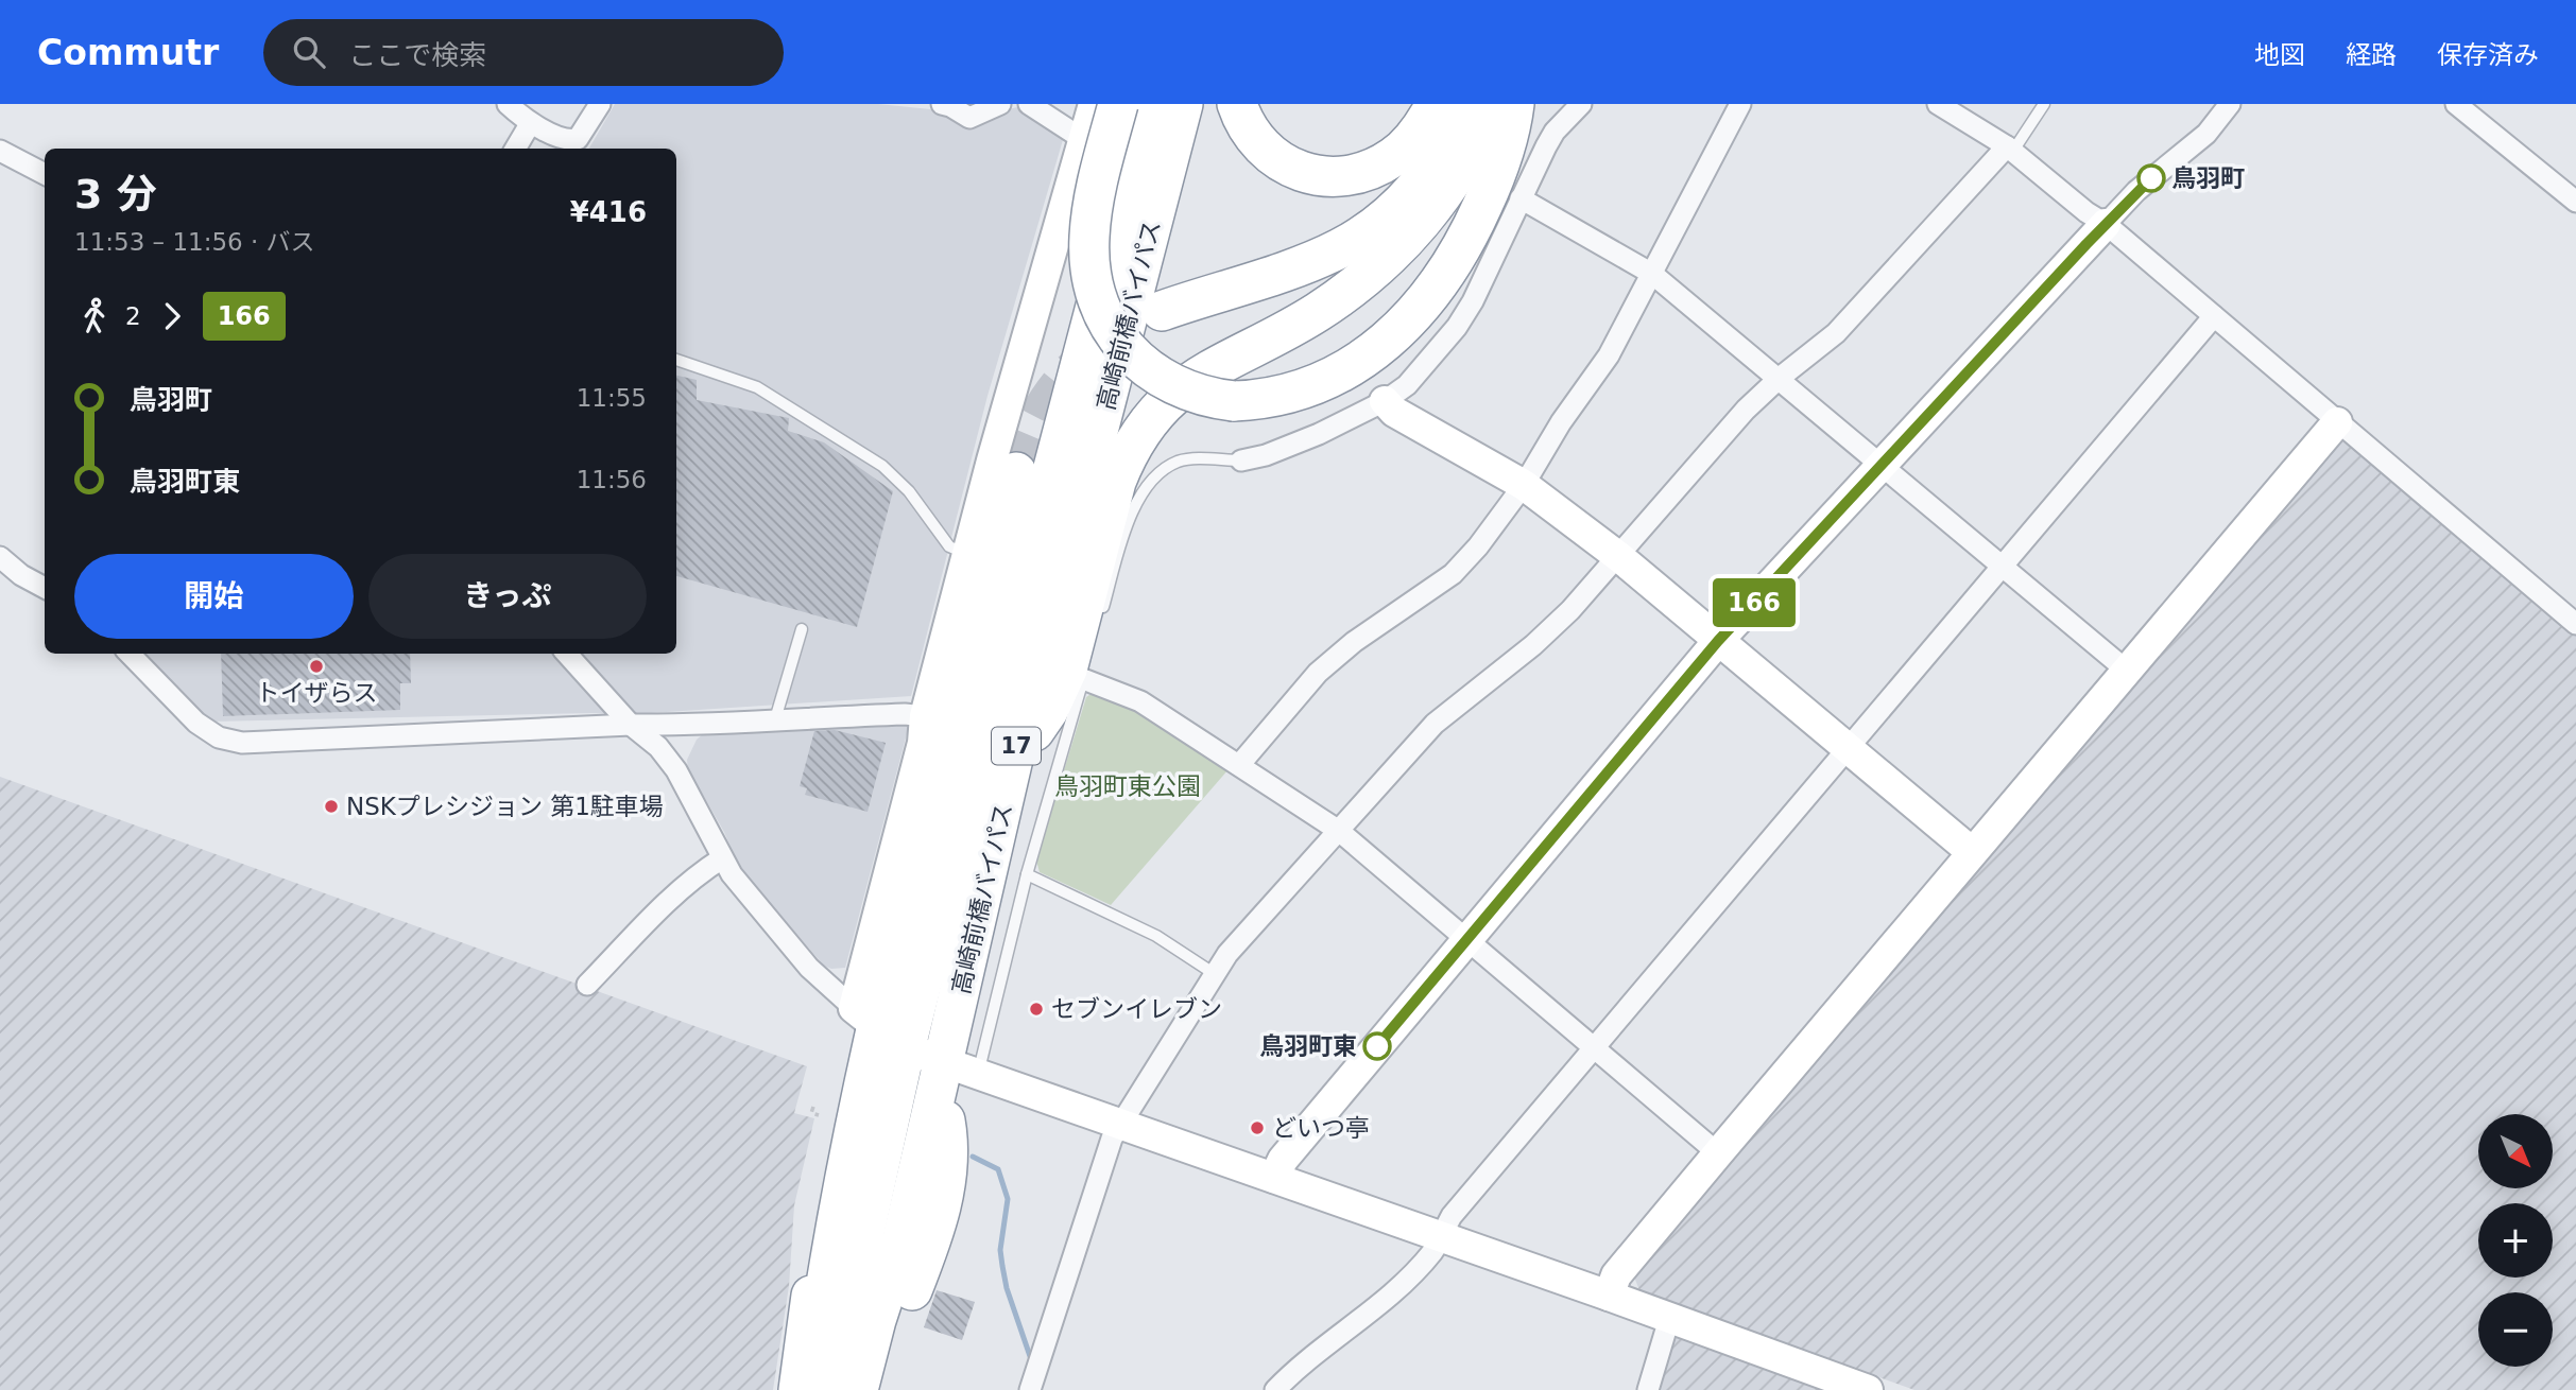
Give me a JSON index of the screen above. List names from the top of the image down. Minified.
{"streets":{"highway":["高崎前橋バイパス","17"]},"parks":["鳥羽町東公園"],"places":["鳥羽町","トイザらス","NSKプレシジョン 第1駐車場","セブンイレブン","鳥羽町東","どいつ亭"],"lines":["bus line 166"],"north":"bottom right","page":{"header":"Commutr","search":"ここで検索","nav":["地図","経路","保存済み"],"on_map":"166","heading":["3 分","11:53 – 11:56 · バス","¥416"],"legs":["2","166"],"list":[{"name":"鳥羽町","value":"11:55"},{"name":"鳥羽町東","value":"11:56"}],"buttons":["開始","きっぷ"],"map_buttons":["+","−"]}}
